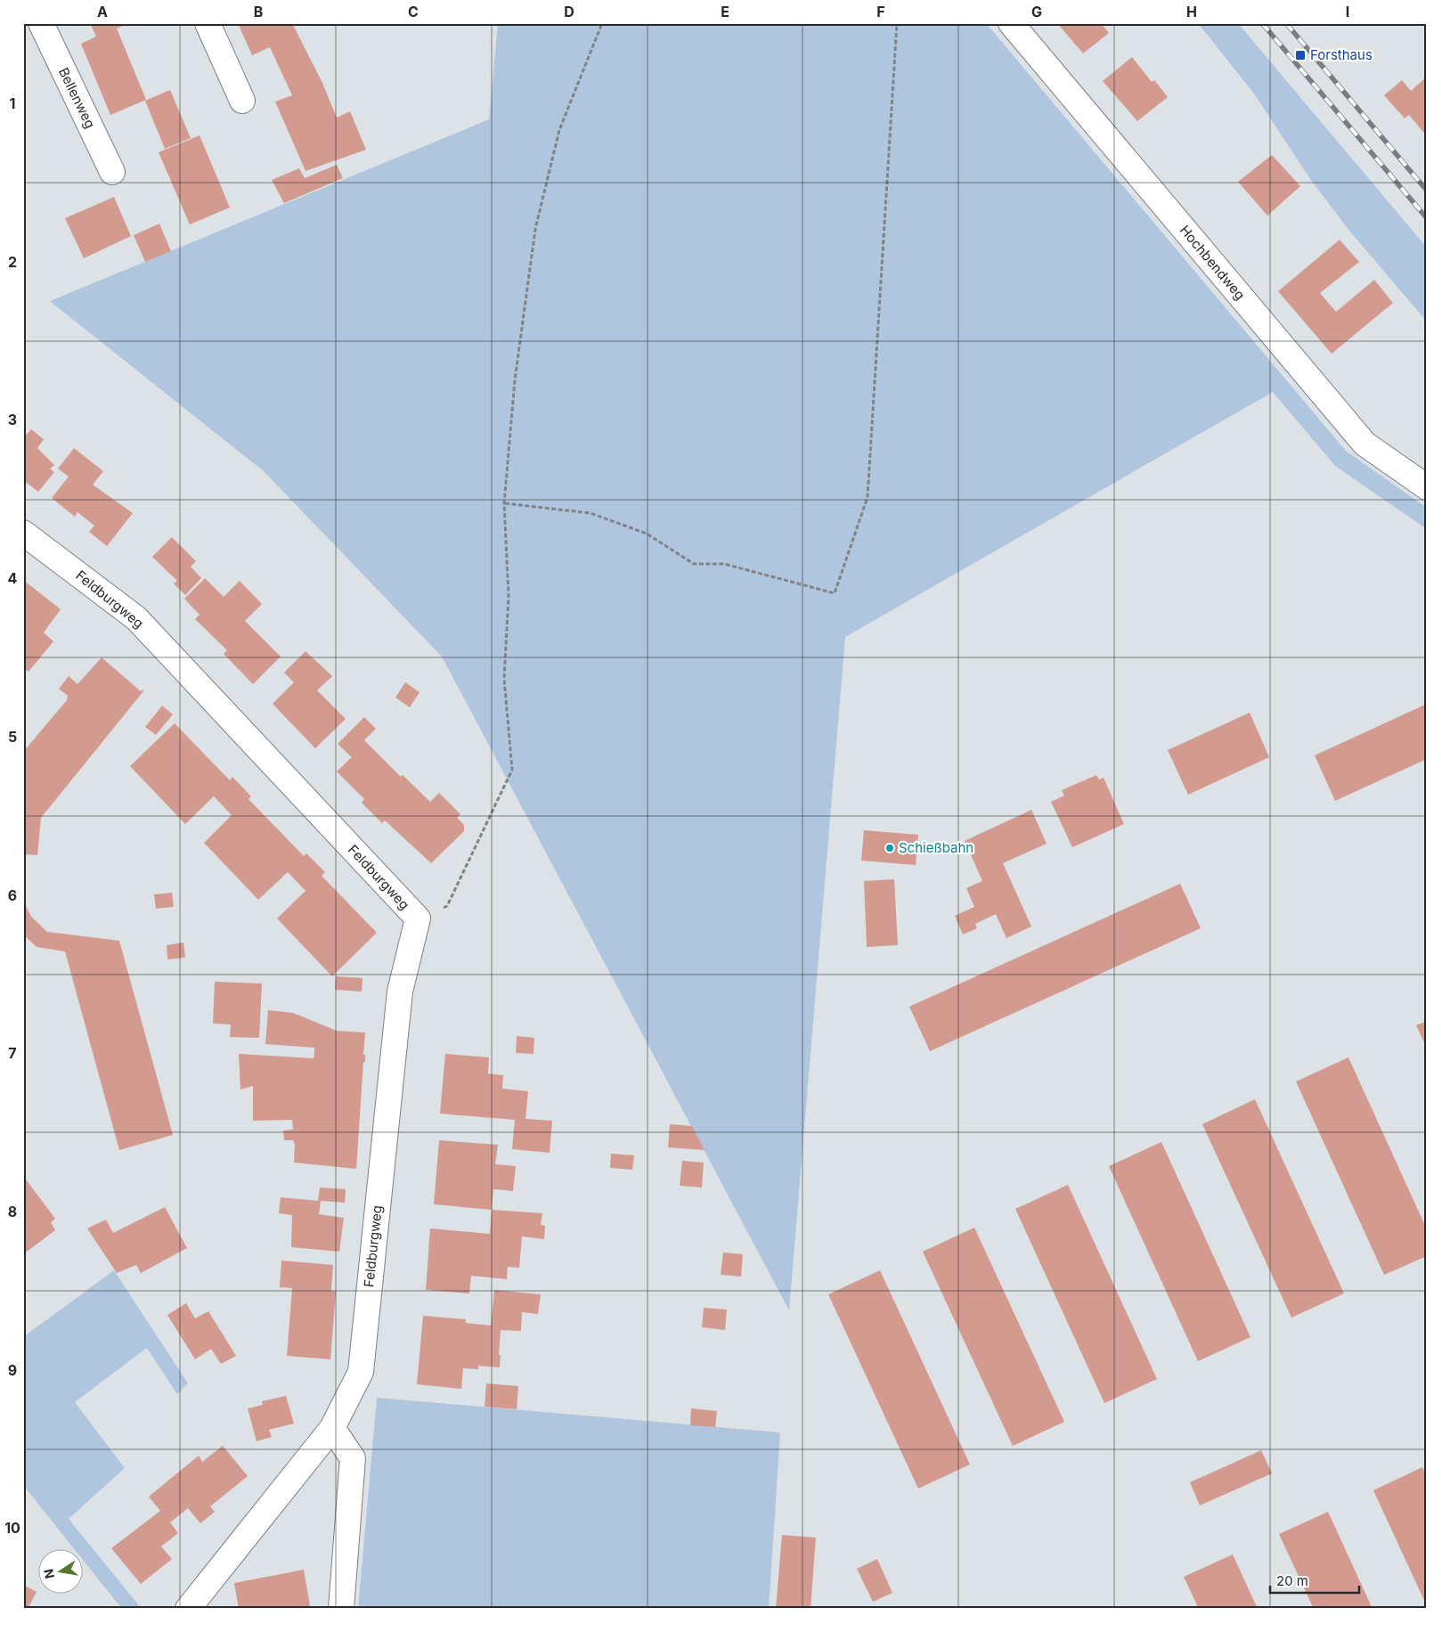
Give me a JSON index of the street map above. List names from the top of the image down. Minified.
{"streets":{"street":["Bellenweg","Hochbendweg","Feldburgweg"]},"places":{"transit":["Forsthaus"],"other":["Schießbahn"]},"scale_bar":"20 m","north":"left","grid":{"columns":["A","B","C","D","E","F","G","H","I"],"rows":["1","2","3","4","5","6","7","8","9","10"]}}
